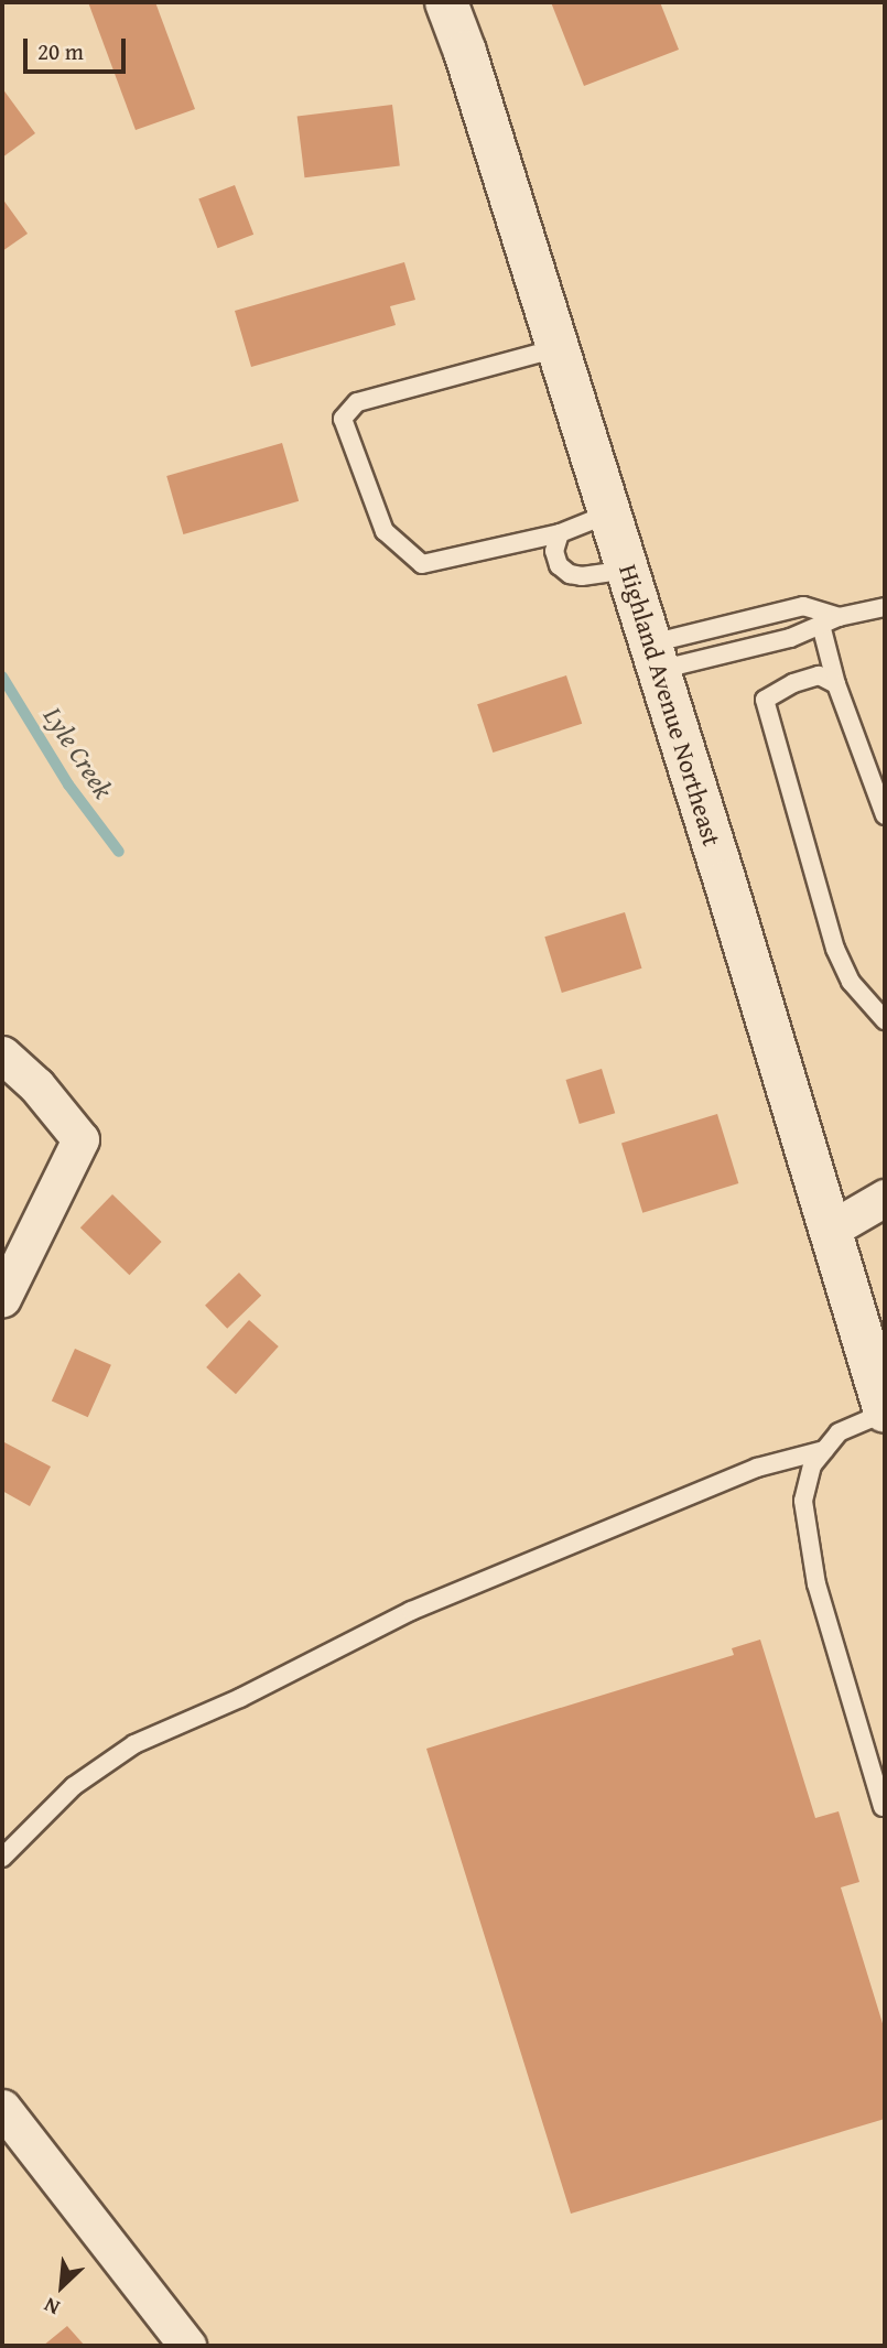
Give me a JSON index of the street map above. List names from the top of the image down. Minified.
{"streets":{"main road":["Highland Avenue Northeast"]},"water":["Lyle Creek"],"scale_bar":"20 m","north":"bottom left"}
